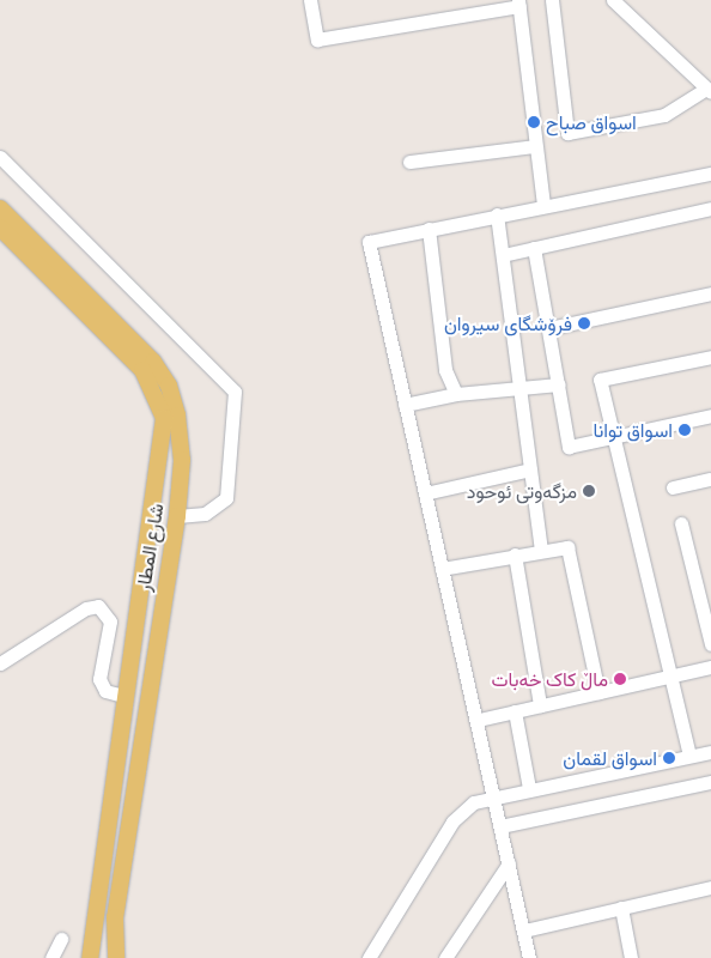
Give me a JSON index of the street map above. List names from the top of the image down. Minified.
{"streets":{"main road":["شارع المطار"]},"places":["اسواق صباح","فرۆشگای سیروان","اسواق توانا","مزگەوتی ئوحود","ماڵ کاک خەبات","اسواق لقمان"]}
